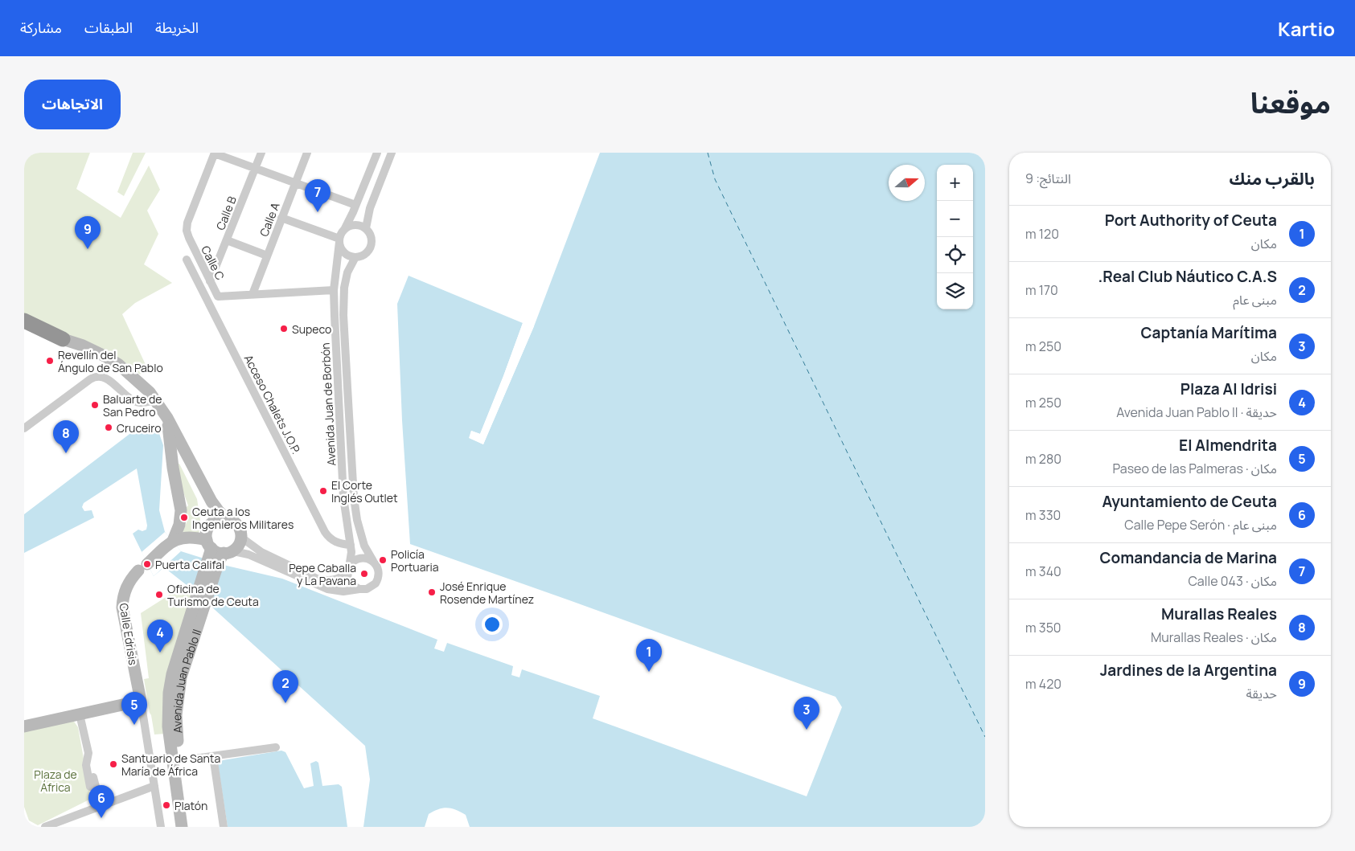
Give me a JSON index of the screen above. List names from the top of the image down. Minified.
{"streets":{"main road":["Calle Edrisis","Avenida Juan Pablo II"],"street":["Calle B","Calle A","Calle C","Acceso Chalets J.O.P.","Avenida Juan de Borbón"]},"crossings":[["Calle B","Calle C"],["Calle A","Calle C"],["Calle C","Avenida Juan de Borbón"],["Acceso Chalets J.O.P.","Avenida Juan de Borbón"]],"parks":["Plaza de África"],"places":["Supeco","Revellín del Ángulo de San Pablo","Baluarte de San Pedro","Cruceiro","El Corte Inglés Outlet","Ceuta a los Ingenieros Militares","Policía Portuaria","Puerta Califal","Pepe Caballa y La Pavana","José Enrique Rosende Martínez","Oficina de Turismo de Ceuta","Santuario de Santa María de África","Platón"],"north":"right","page":{"header":"Kartio","nav":["الخريطة","الطبقات","مشاركة"],"title":"موقعنا","buttons":"الاتجاهات","heading":["بالقرب منك","النتائج: 9"],"map_buttons":["+","−"],"pins":["7","9","8","4","1","2","5","3","6"],"list":[{"mark":"1","name":"Port Authority of Ceuta","note":"مكان","value":"120 m"},{"mark":"2","name":"Real Club Náutico C.A.S.","note":"مبنى عام","value":"170 m"},{"mark":"3","name":"Captanía Marítima","note":"مكان","value":"250 m"},{"mark":"4","name":"Plaza Al Idrisi","note":"حديقة · Avenida Juan Pablo II","value":"250 m"},{"mark":"5","name":"El Almendrita","note":"مكان · Paseo de las Palmeras","value":"280 m"},{"mark":"6","name":"Ayuntamiento de Ceuta","note":"مبنى عام · Calle Pepe Serón","value":"330 m"},{"mark":"7","name":"Comandancia de Marina","note":"مكان · Calle 043","value":"340 m"},{"mark":"8","name":"Murallas Reales","note":"مكان · Murallas Reales","value":"350 m"},{"mark":"9","name":"Jardines de la Argentina","note":"حديقة","value":"420 m"}]}}
